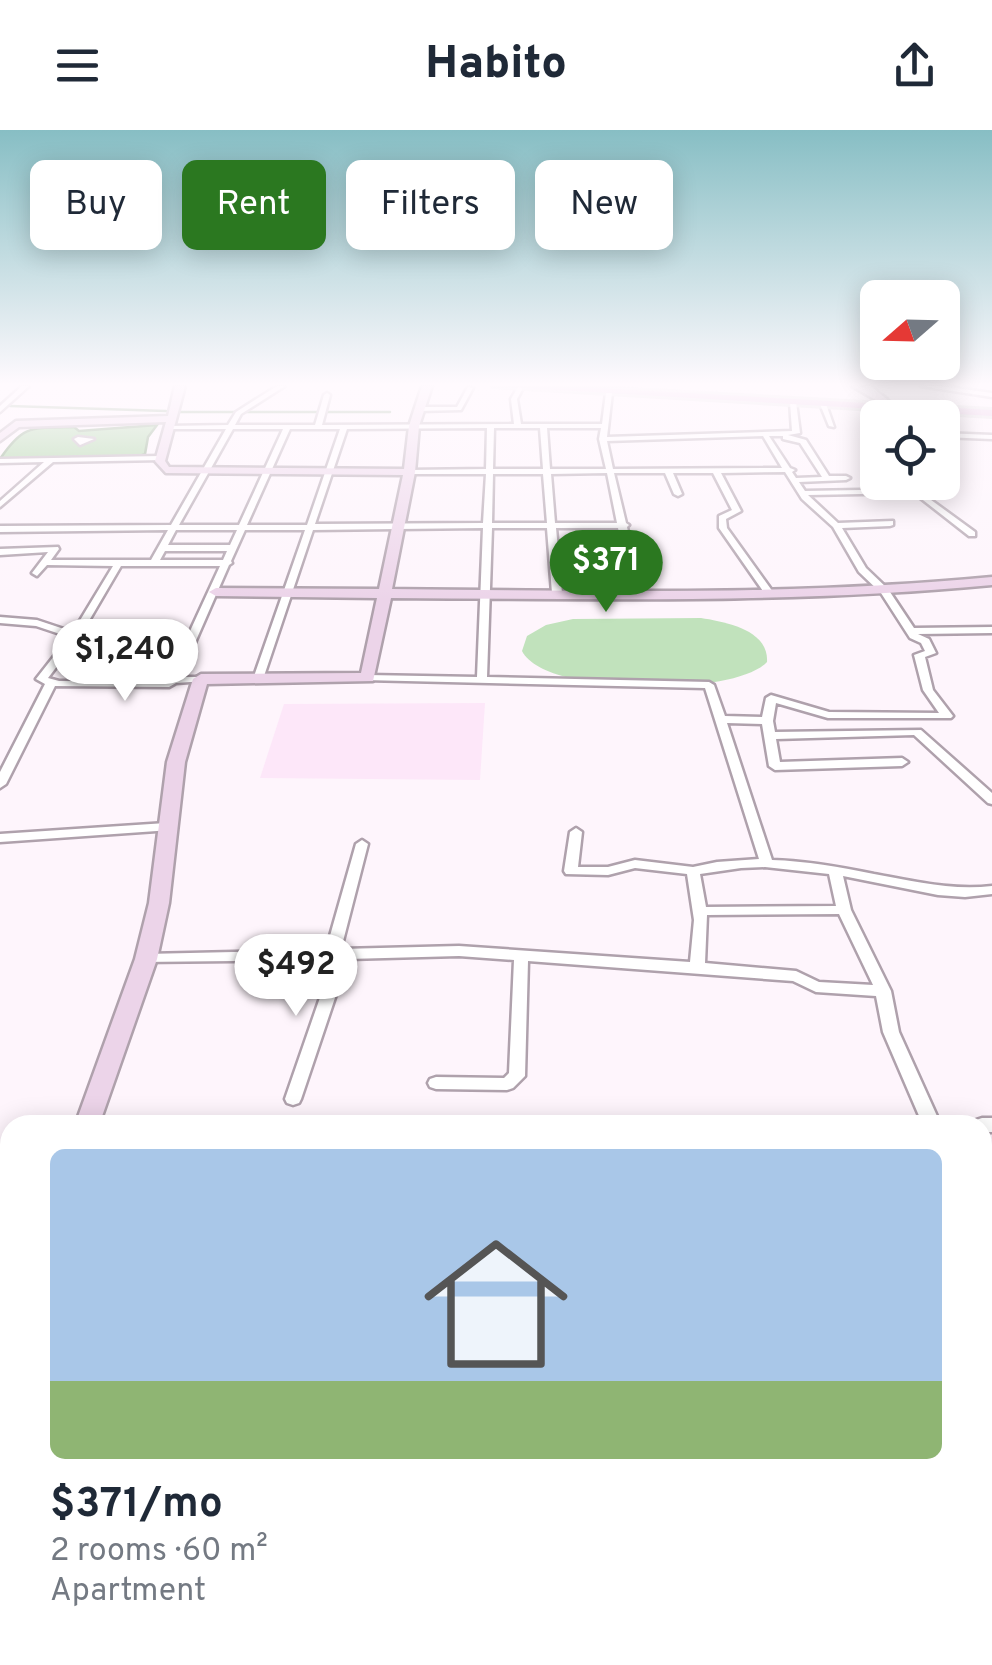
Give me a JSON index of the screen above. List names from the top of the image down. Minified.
{"north":"left","page":{"header":"Habito","chip":["Buy","Rent","Filters","New"],"price":["$371","$1,240","$492"],"list":[{"name":"$371/mo","note":"2 rooms · 60 m² · Apartment"}]}}
